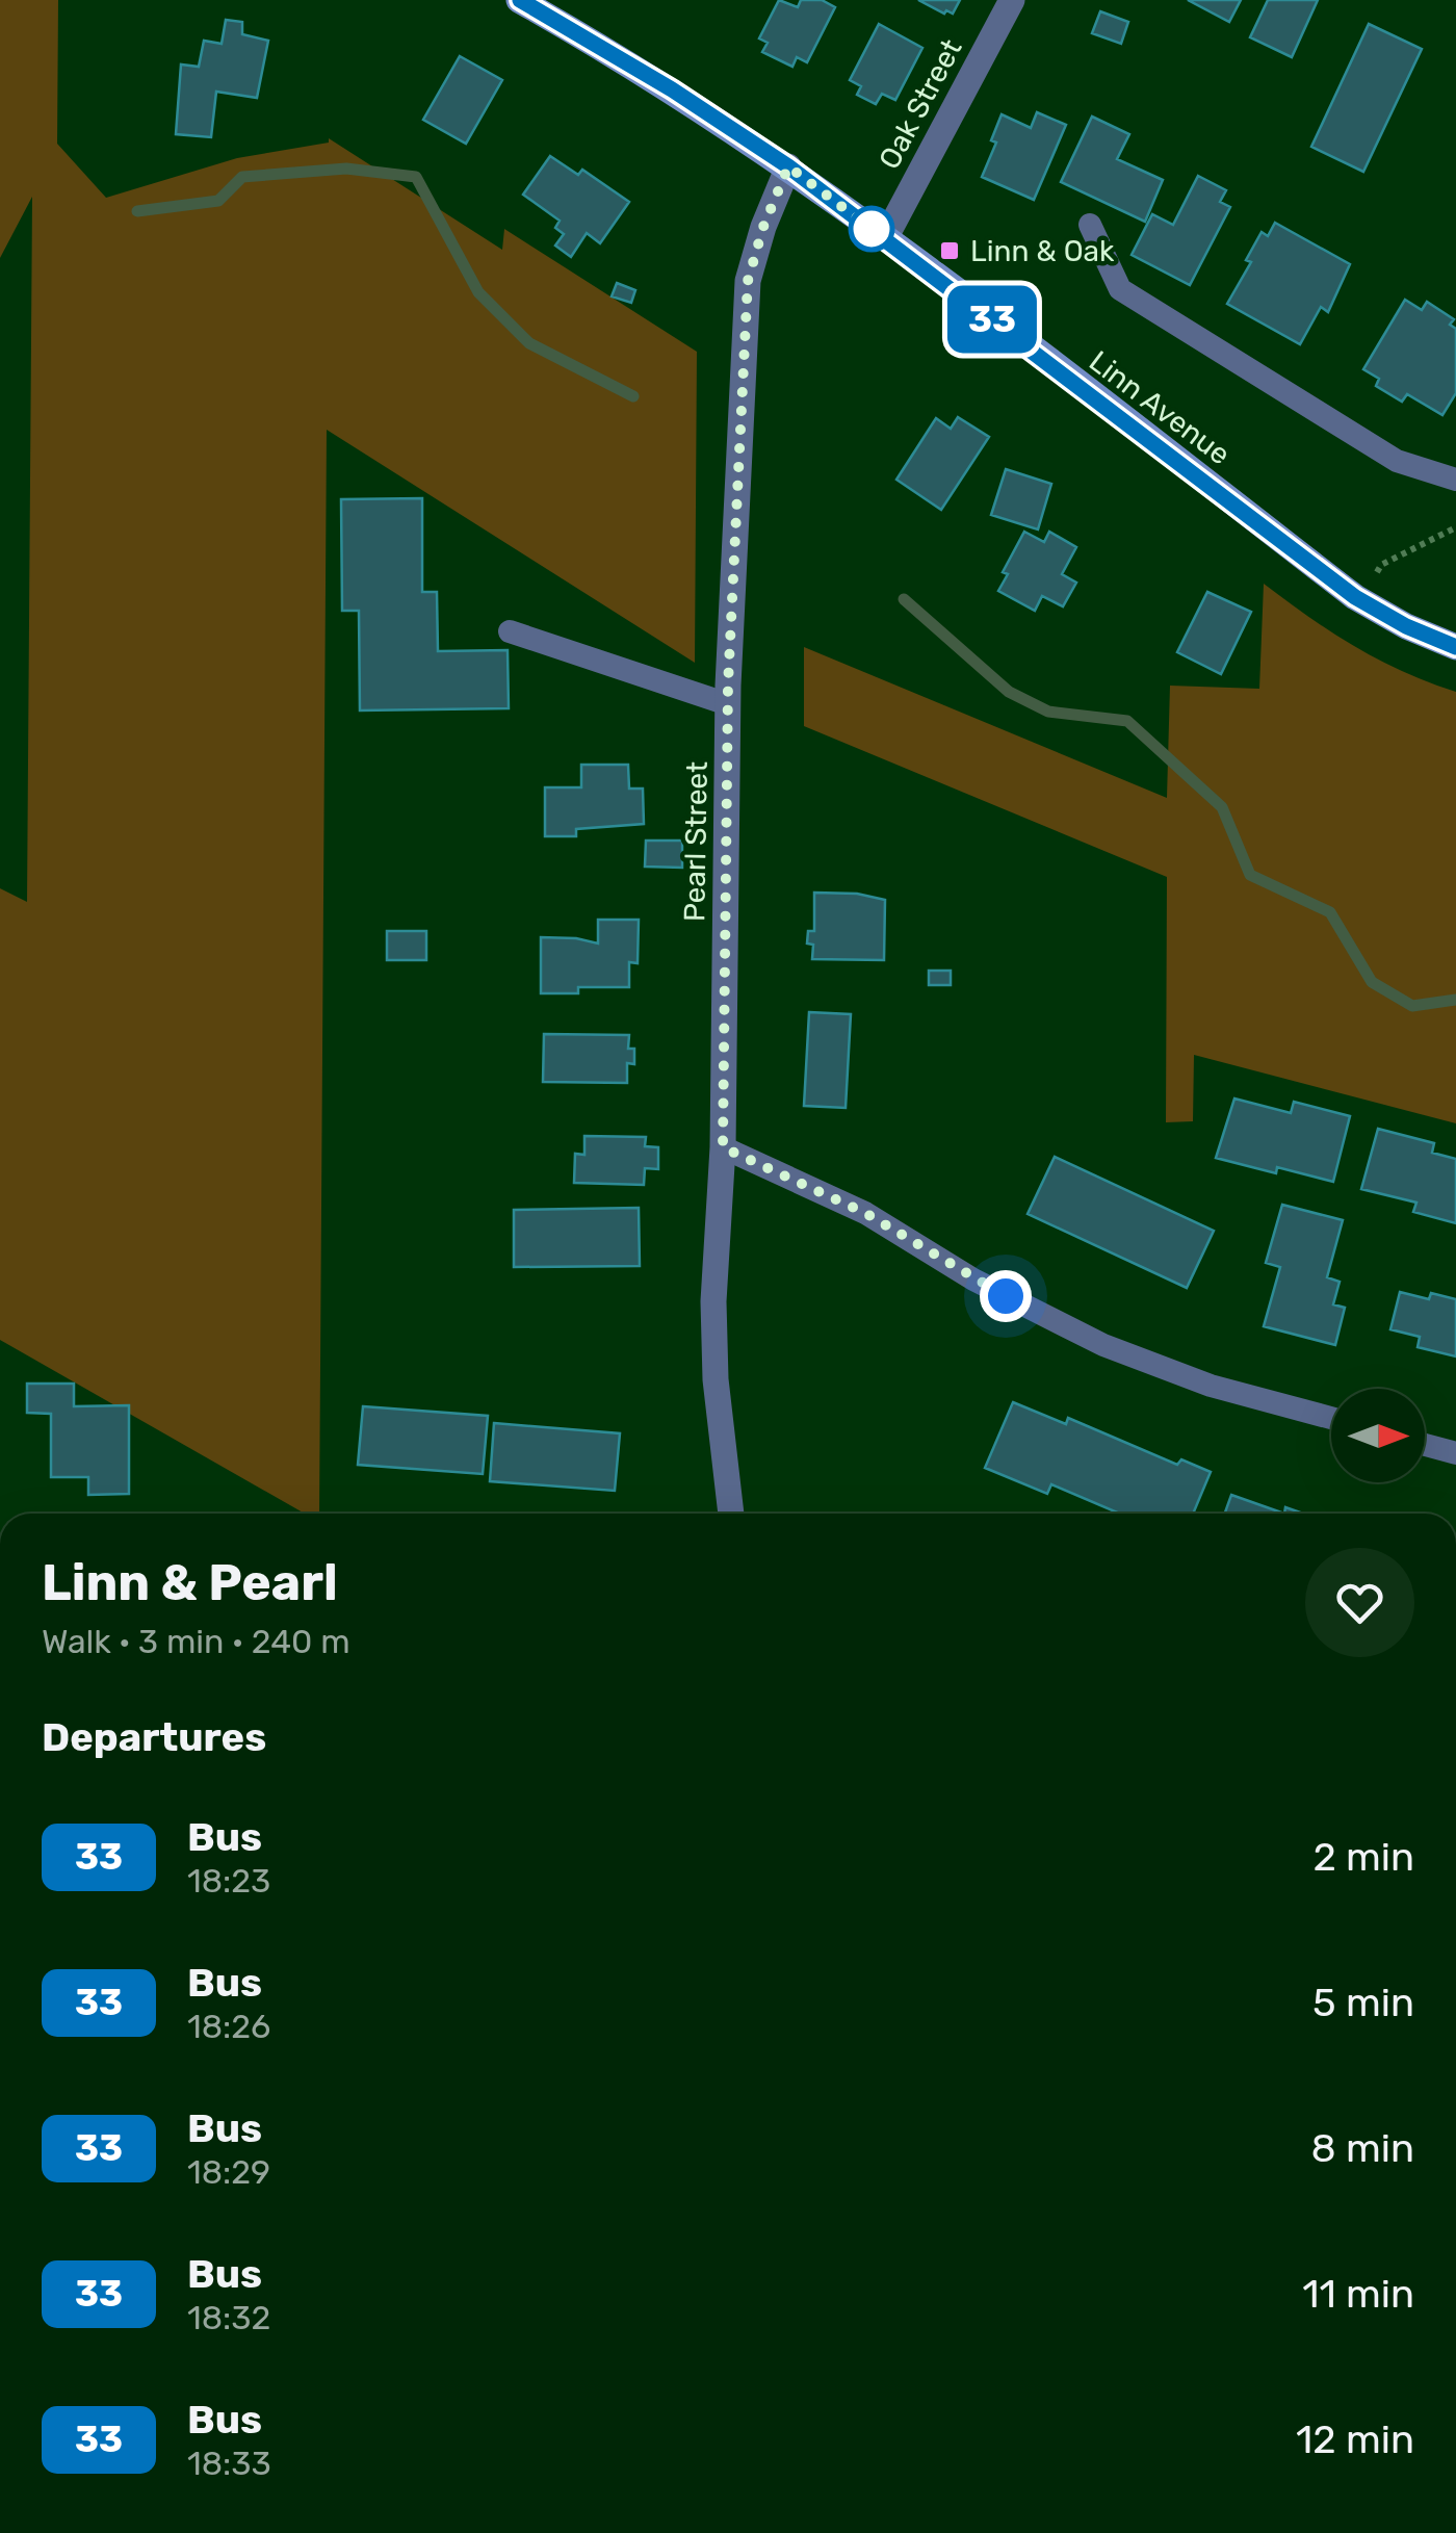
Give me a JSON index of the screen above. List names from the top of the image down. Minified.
{"streets":{"main road":["Linn Avenue"],"street":["Oak Street","Pearl Street"]},"crossings":[["Oak Street","Linn Avenue"],["Linn Avenue","Pearl Street"]],"places":{"transit":["Linn & Oak"]},"lines":["bus line 33"],"north":"right","page":{"on_map":"33","heading":[["Linn & Pearl","Walk · 3 min · 240 m"],"Departures"],"list":[{"mark":"33","name":"Bus","note":"18:23","value":"2 min"},{"mark":"33","name":"Bus","note":"18:26","value":"5 min"},{"mark":"33","name":"Bus","note":"18:29","value":"8 min"},{"mark":"33","name":"Bus","note":"18:32","value":"11 min"},{"mark":"33","name":"Bus","note":"18:33","value":"12 min"}]}}
